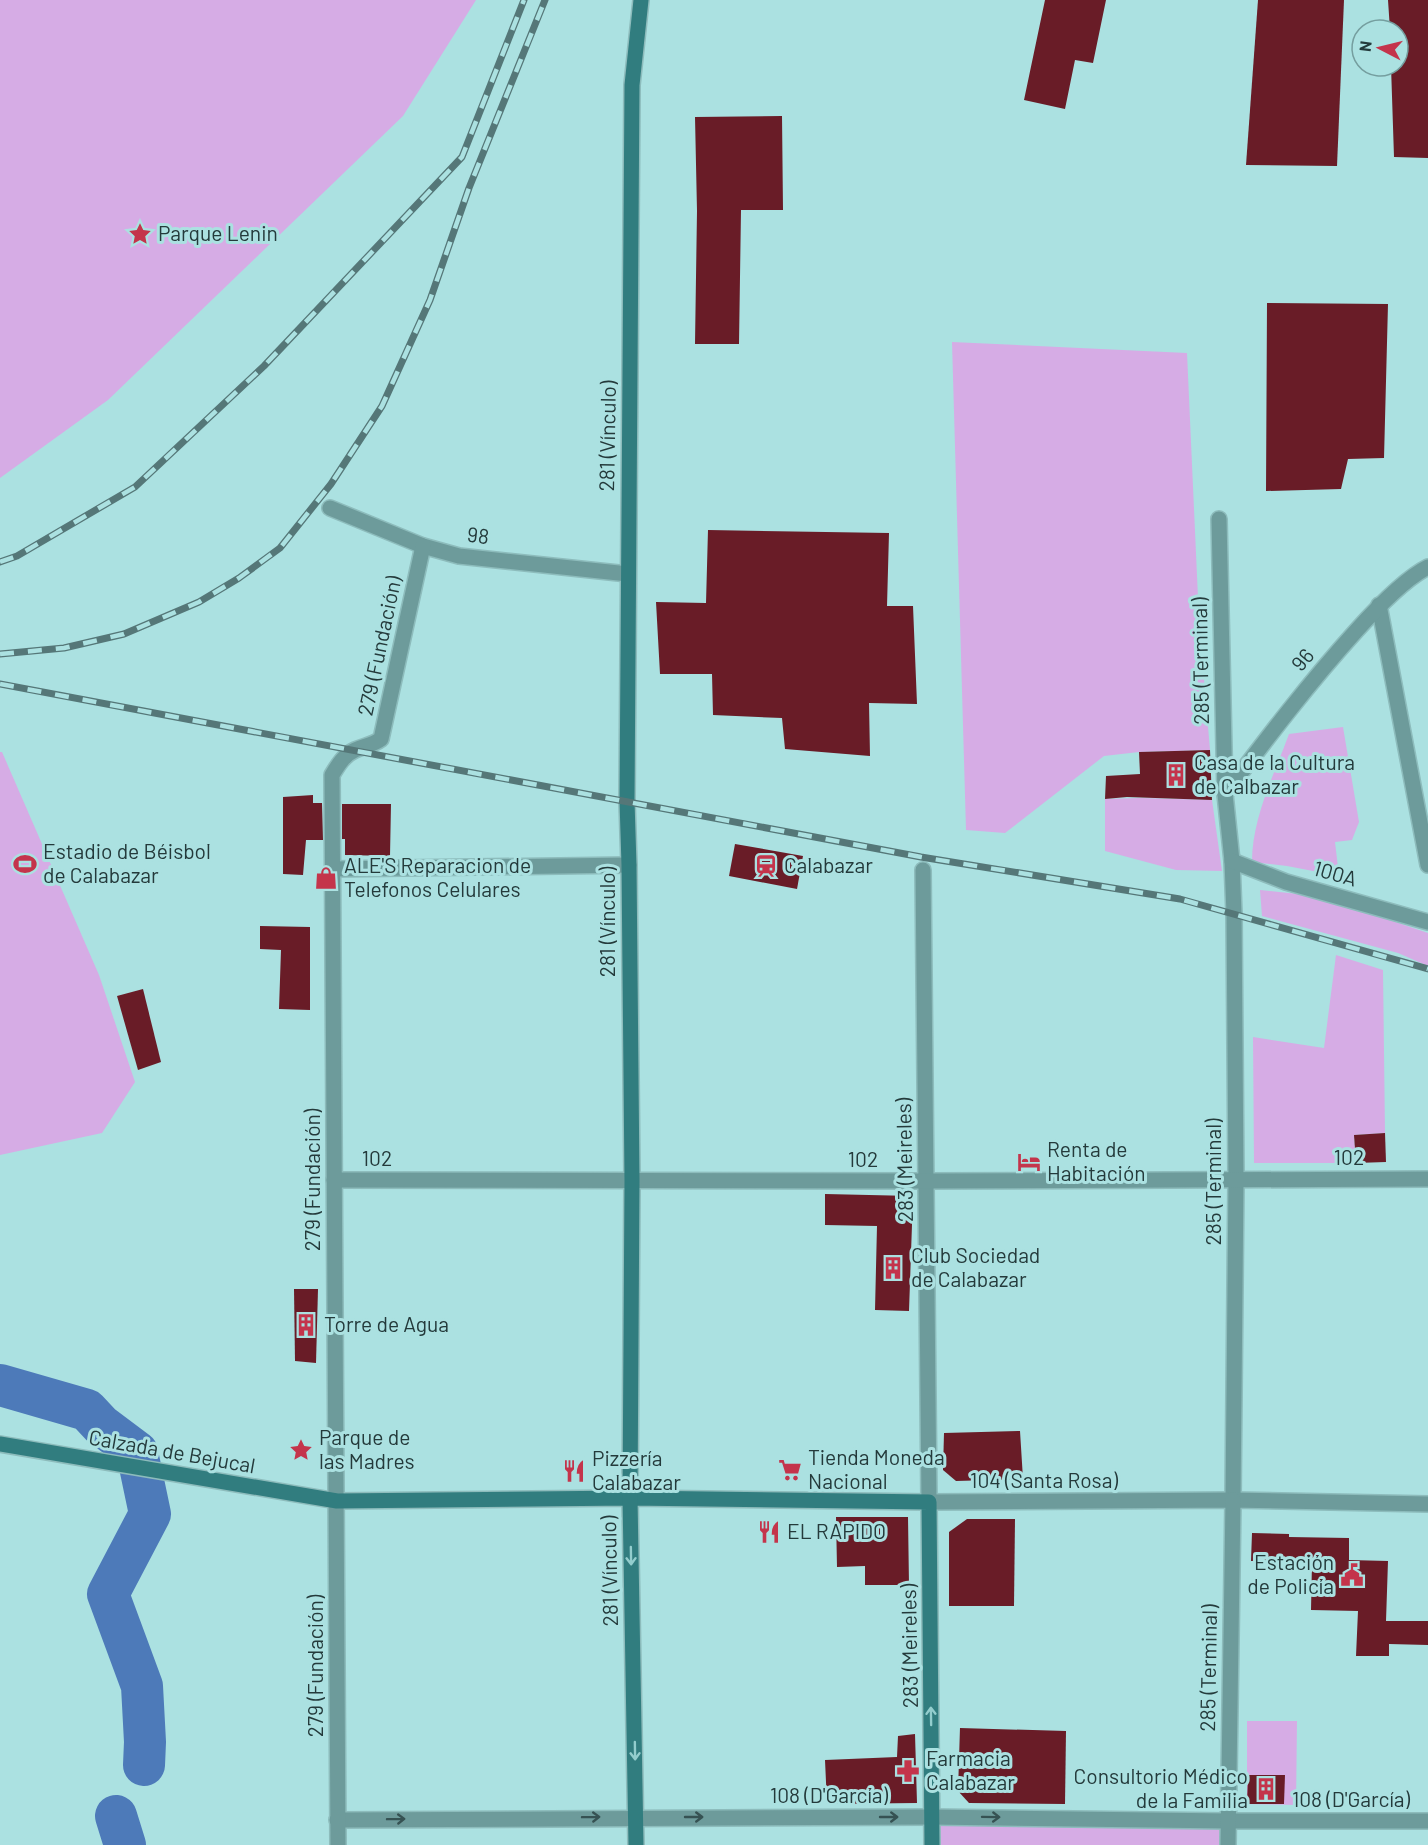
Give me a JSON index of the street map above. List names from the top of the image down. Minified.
{"streets":{"main road":["281 (Vínculo)","283 (Meireles)","Calzada de Bejucal","104 (Santa Rosa)"],"street":["98","279 (Fundación)","96","285 (Terminal)","100A","102","108 (D'García)"]},"crossings":[["281 (Vínculo)","98"],["281 (Vínculo)","102"],["281 (Vínculo)","104 (Santa Rosa)"],["281 (Vínculo)","108 (D'García)"],["98","279 (Fundación)"],["279 (Fundación)","102"],["279 (Fundación)","Calzada de Bejucal"],["279 (Fundación)","104 (Santa Rosa)"],["279 (Fundación)","108 (D'García)"],["96","285 (Terminal)"],["285 (Terminal)","100A"],["285 (Terminal)","102"],["285 (Terminal)","104 (Santa Rosa)"],["285 (Terminal)","108 (D'García)"],["102","283 (Meireles)"],["283 (Meireles)","104 (Santa Rosa)"],["283 (Meireles)","108 (D'García)"],["Calzada de Bejucal","104 (Santa Rosa)"]],"one_way":["108 (D'García)"],"places":{"place":["Parque Lenin","Parque de las Madres"],"building":["Casa de la Cultura de Calbazar","Club Sociedad de Calabazar","Torre de Agua","Consultorio Médico de la Familia"],"sports":["Estadio de Béisbol de Calabazar"],"station":["Calabazar"],"shop":["ALE'S Reparacion de Telefonos Celulares"],"hotel":["Renta de Habitación"],"supermarket":["Tienda Moneda Nacional"],"restaurant":["Pizzería Calabazar","EL RAPIDO"],"public building":["Estación de Policía"],"pharmacy":["Farmacia Calabazar"]},"north":"left"}
